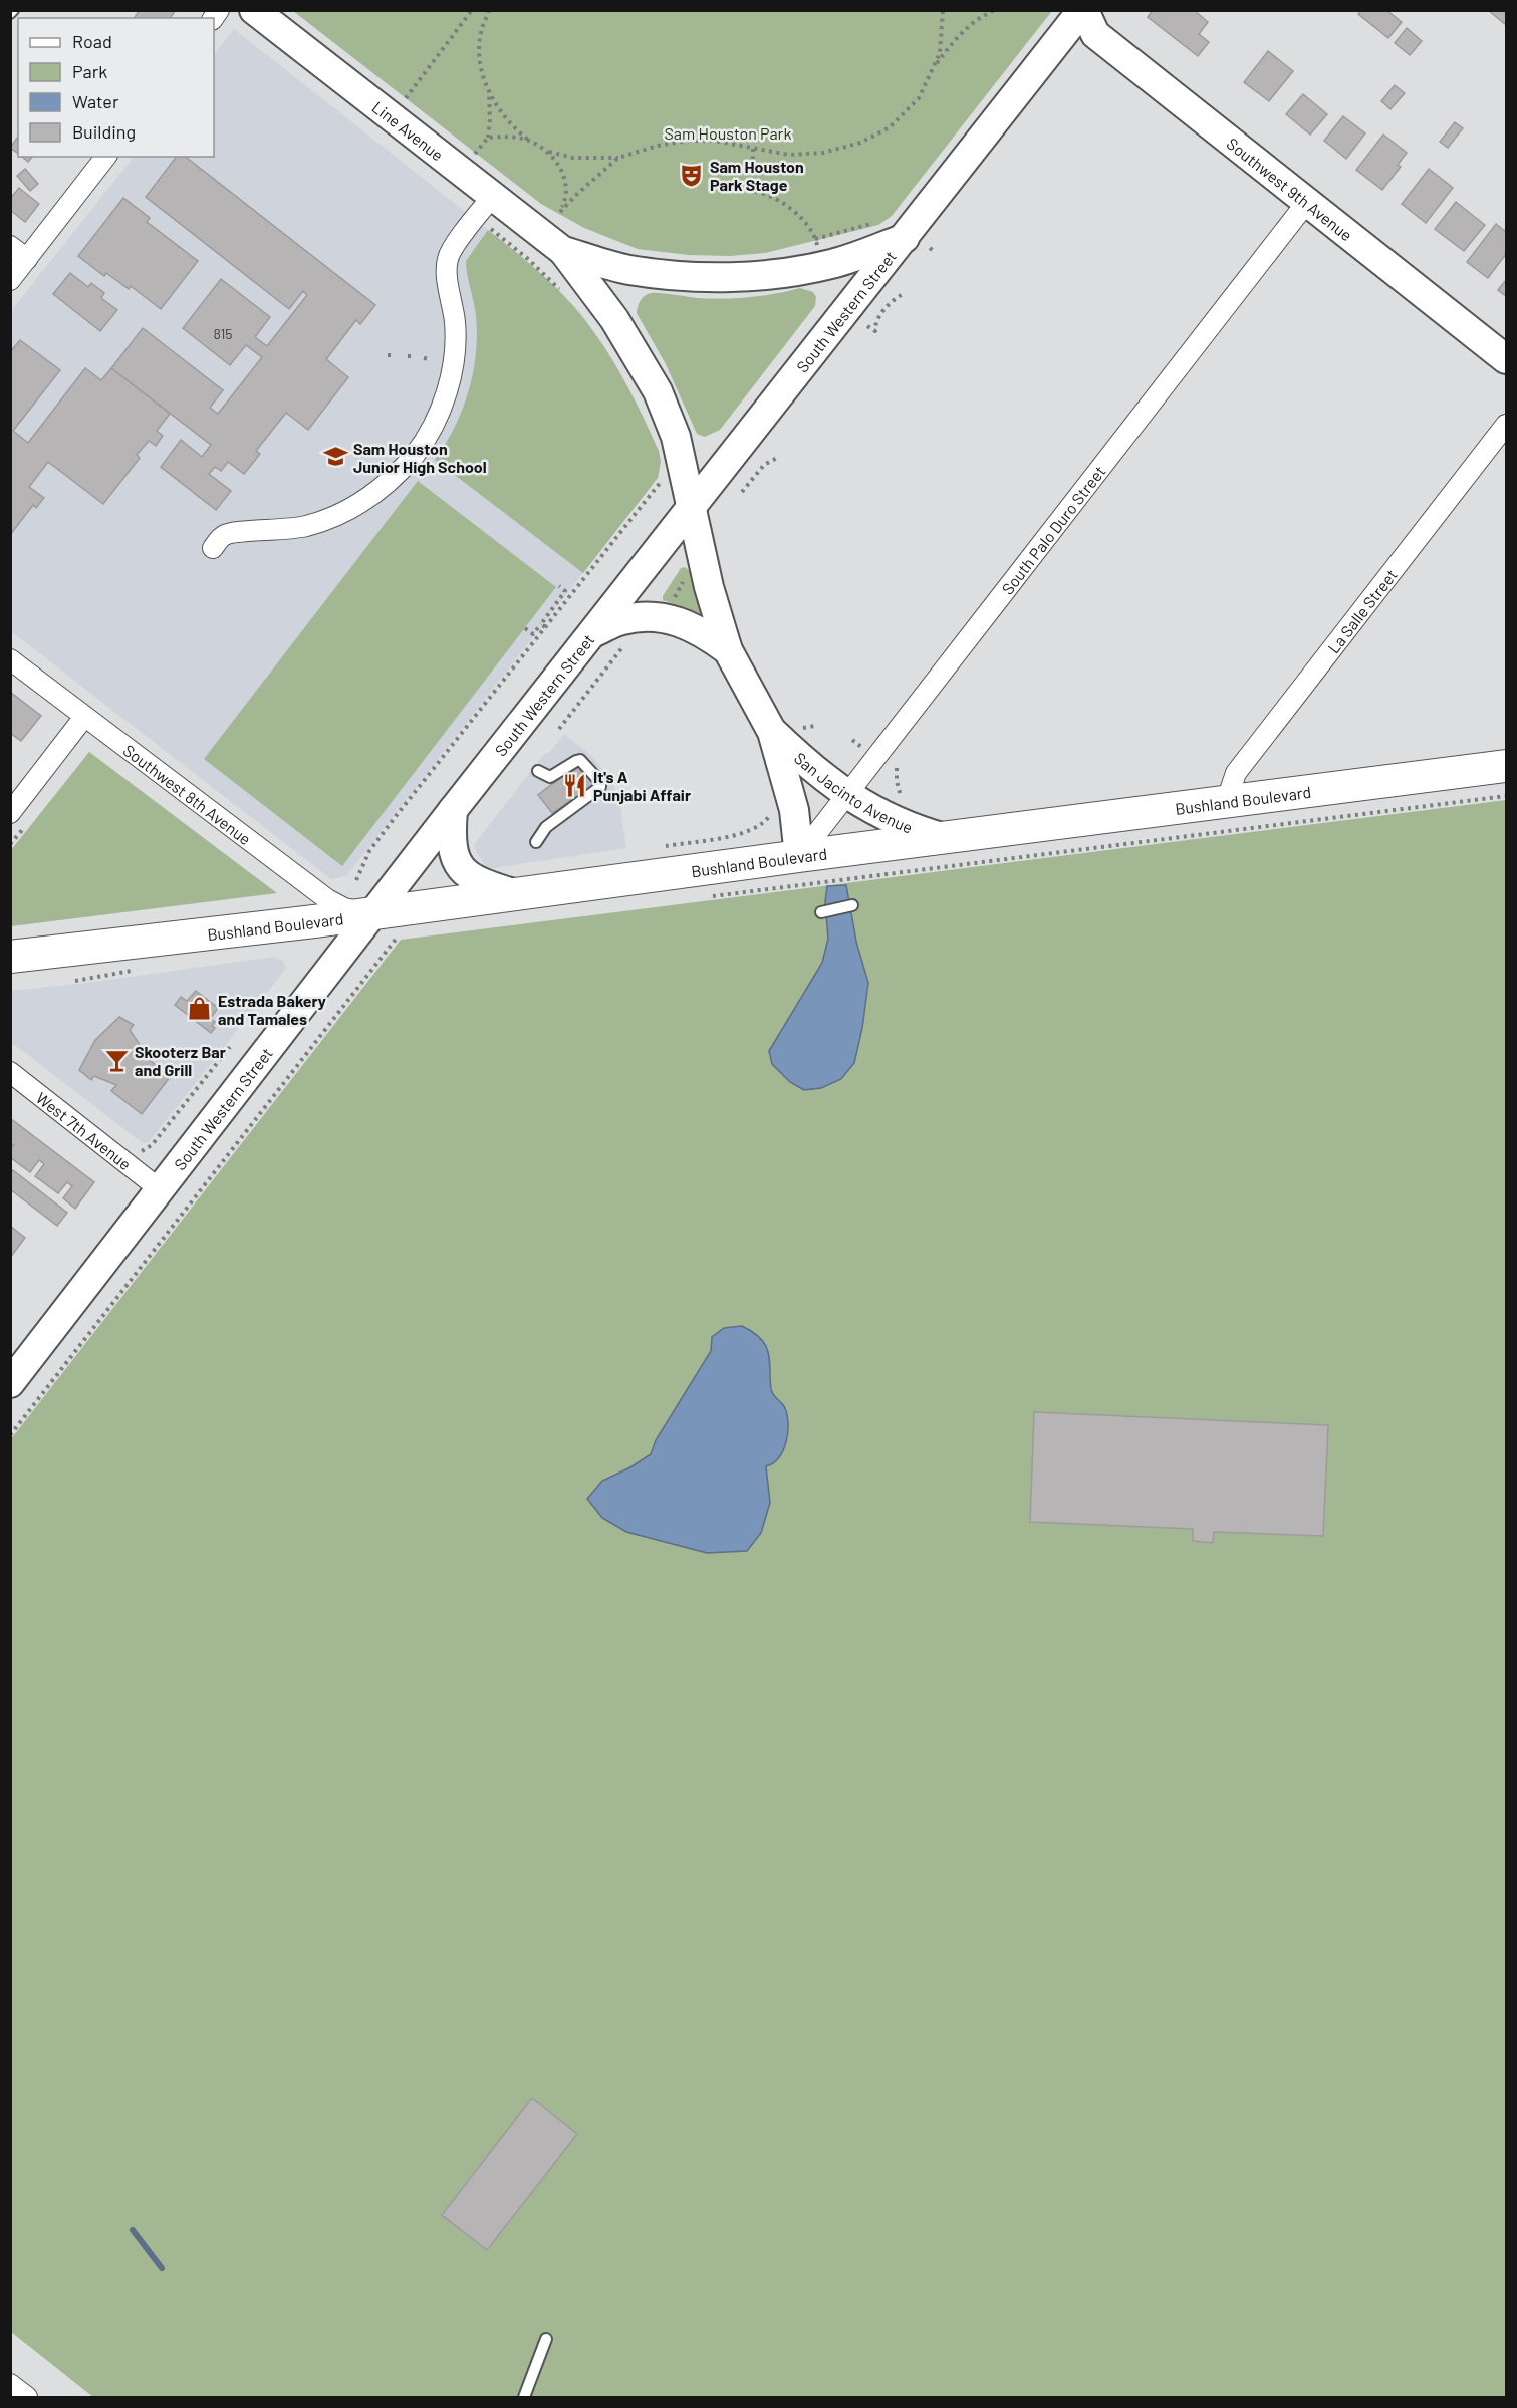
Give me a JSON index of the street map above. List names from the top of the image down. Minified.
{"streets":{"main road":["Line Avenue","Southwest 9th Avenue","South Western Street","San Jacinto Avenue","Bushland Boulevard"],"street":["South Palo Duro Street","La Salle Street","Southwest 8th Avenue","West 7th Avenue"]},"crossings":[["Line Avenue","South Western Street"],["Line Avenue","San Jacinto Avenue"],["Southwest 9th Avenue","South Western Street"],["Southwest 9th Avenue","South Palo Duro Street"],["South Western Street","San Jacinto Avenue"],["South Western Street","Southwest 8th Avenue"],["South Western Street","Bushland Boulevard"],["South Western Street","West 7th Avenue"],["South Palo Duro Street","San Jacinto Avenue"],["South Palo Duro Street","Bushland Boulevard"],["La Salle Street","Bushland Boulevard"],["San Jacinto Avenue","Bushland Boulevard"],["Southwest 8th Avenue","Bushland Boulevard"]],"parks":["Sam Houston Park"],"places":{"theatre":["Sam Houston Park Stage"],"school or university":["Sam Houston Junior High School"],"restaurant":["It's A Punjabi Affair"],"shop":["Estrada Bakery and Tamales"],"bar":["Skooterz Bar and Grill"]},"house_numbers":["815"],"legend":["Road","Park","Water","Building"]}
